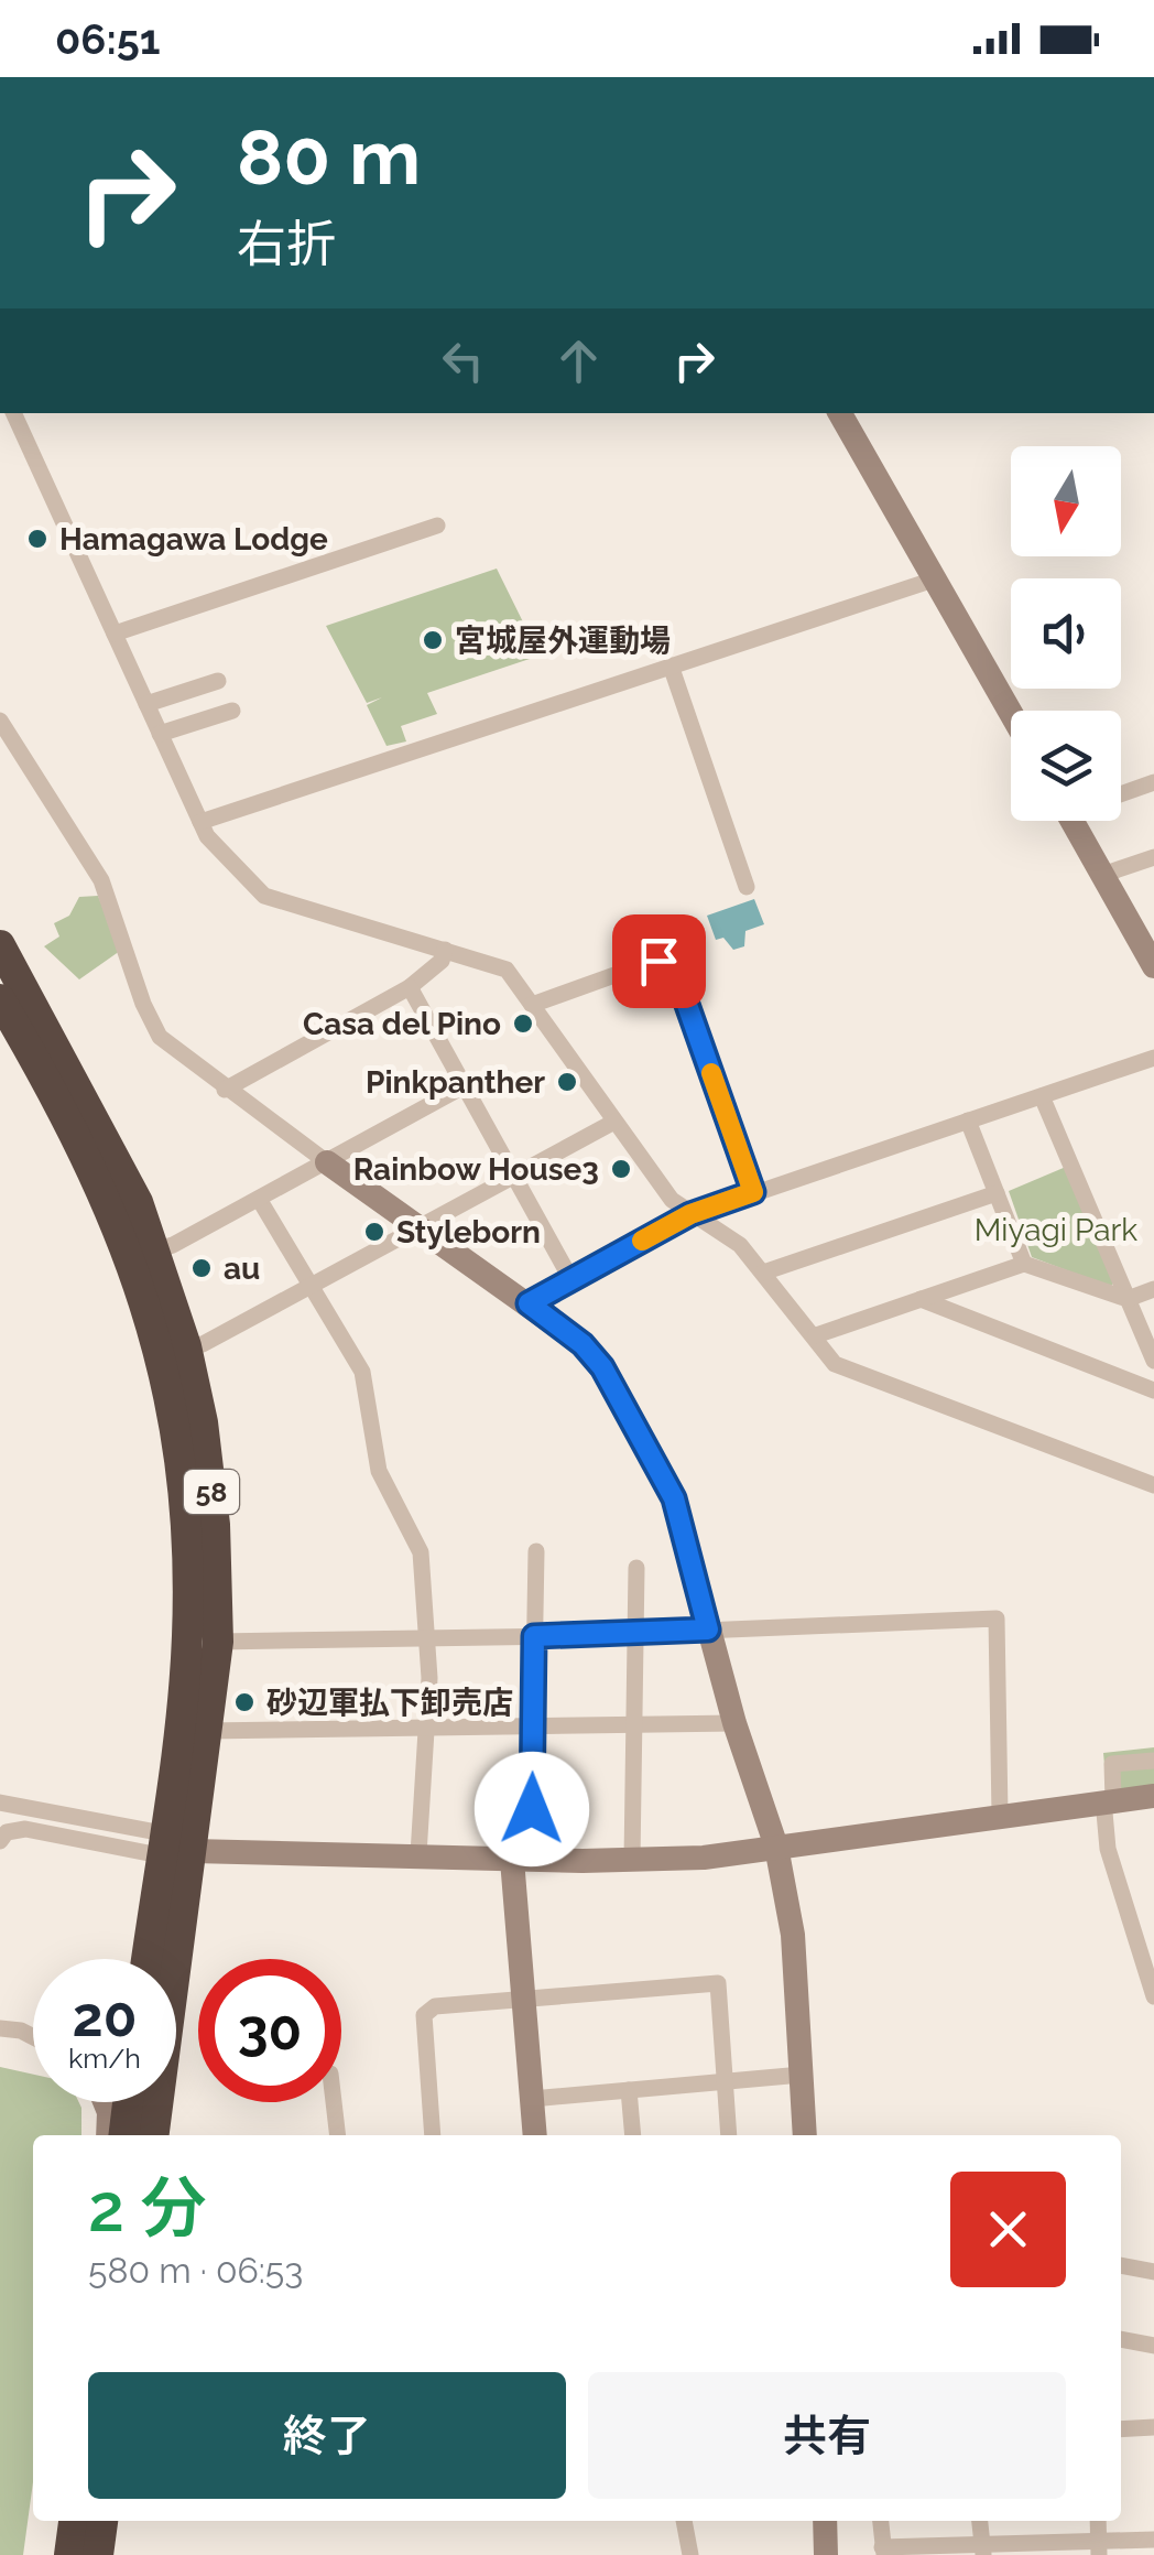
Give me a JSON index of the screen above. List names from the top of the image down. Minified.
{"streets":{"highway":["58"]},"parks":["Miyagi Park"],"places":["Hamagawa Lodge","宮城屋外運動場","Casa del Pino","Pinkpanther","Rainbow House3","Styleborn","au","砂辺軍払下卸売店"],"north":"bottom","page":{"status":"06:51","turn":["80 m","右折"],"speed":"20 km/h","limit":"30","heading":["2 分","580 m · 06:53"],"buttons":["終了","共有"]}}
